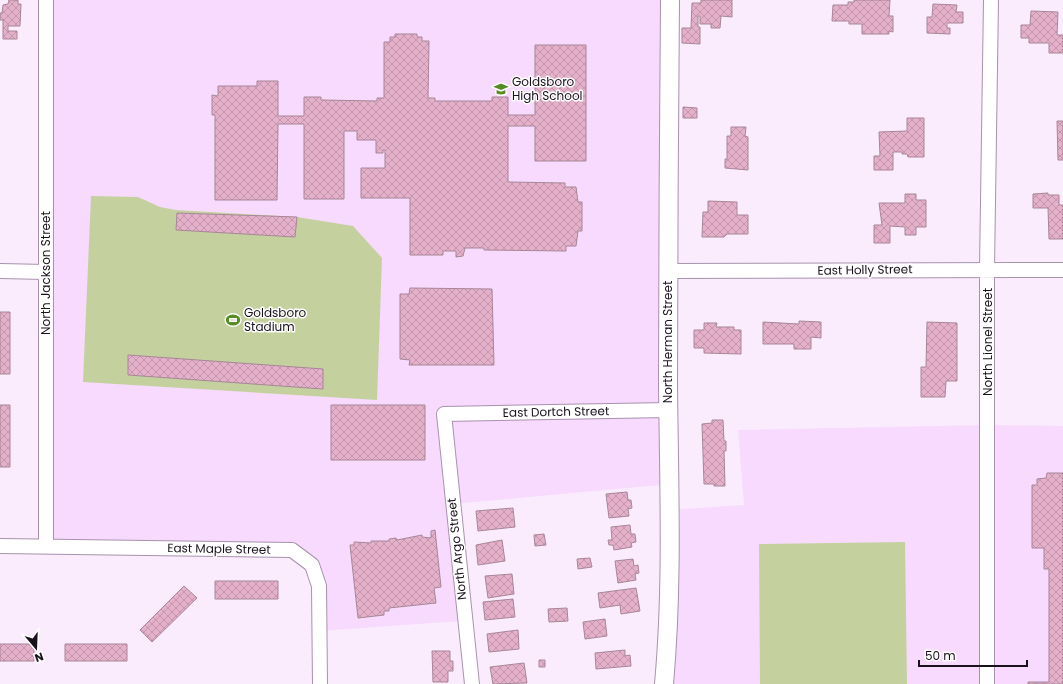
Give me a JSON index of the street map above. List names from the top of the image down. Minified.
{"streets":{"main road":["North Herman Street"],"street":["East Holly Street","North Jackson Street","North Lionel Street","East Dortch Street","East Maple Street","North Argo Street"]},"crossings":[["East Holly Street","North Herman Street"],["East Holly Street","North Lionel Street"],["North Jackson Street","East Maple Street"],["North Herman Street","East Dortch Street"],["East Dortch Street","North Argo Street"]],"places":{"school or university":["Goldsboro High School"],"sports":["Goldsboro Stadium"]},"scale_bar":"50 m","north":"bottom"}
